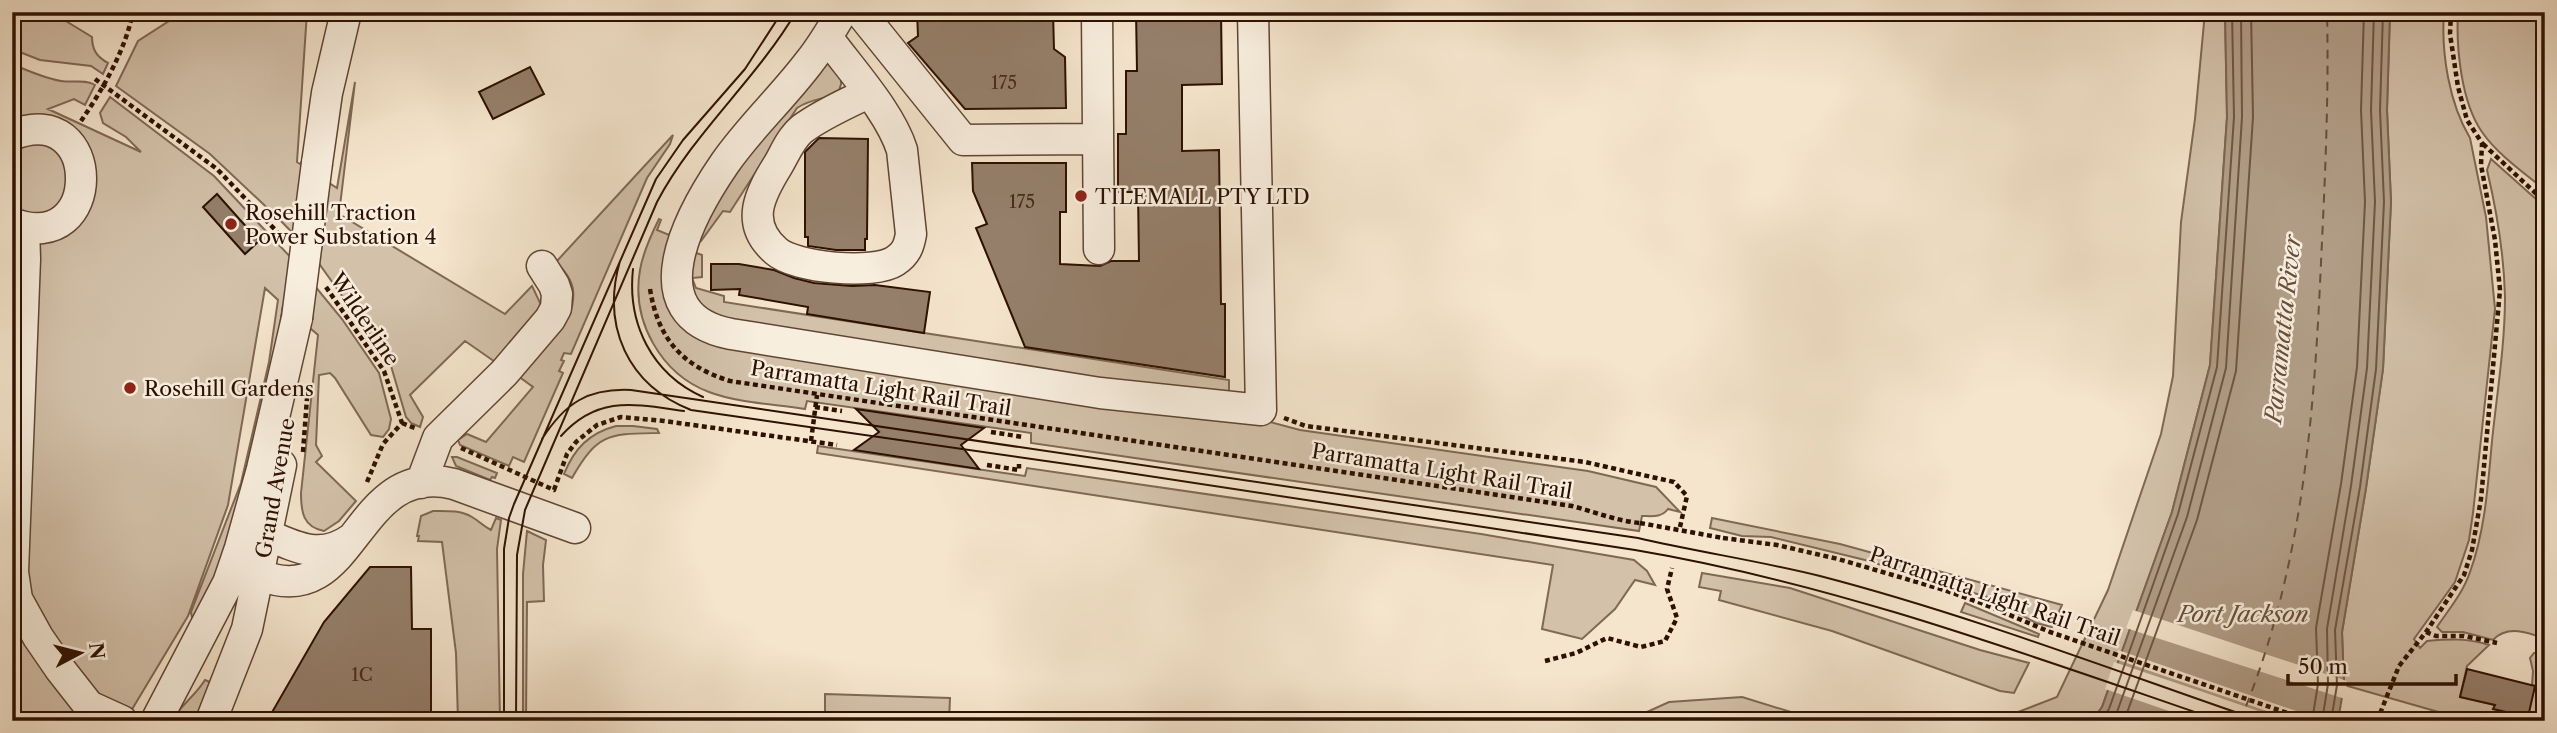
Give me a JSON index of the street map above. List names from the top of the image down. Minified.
{"streets":{"street":["Grand Avenue"],"path":["Wilderline","Parramatta Light Rail Trail"]},"water":["Parramatta River","Port Jackson"],"places":["TILEMALL PTY LTD","Rosehill Traction Power Substation 4","Rosehill Gardens"],"house_numbers":["175","175","1C"],"scale_bar":"50 m","north":"right"}
